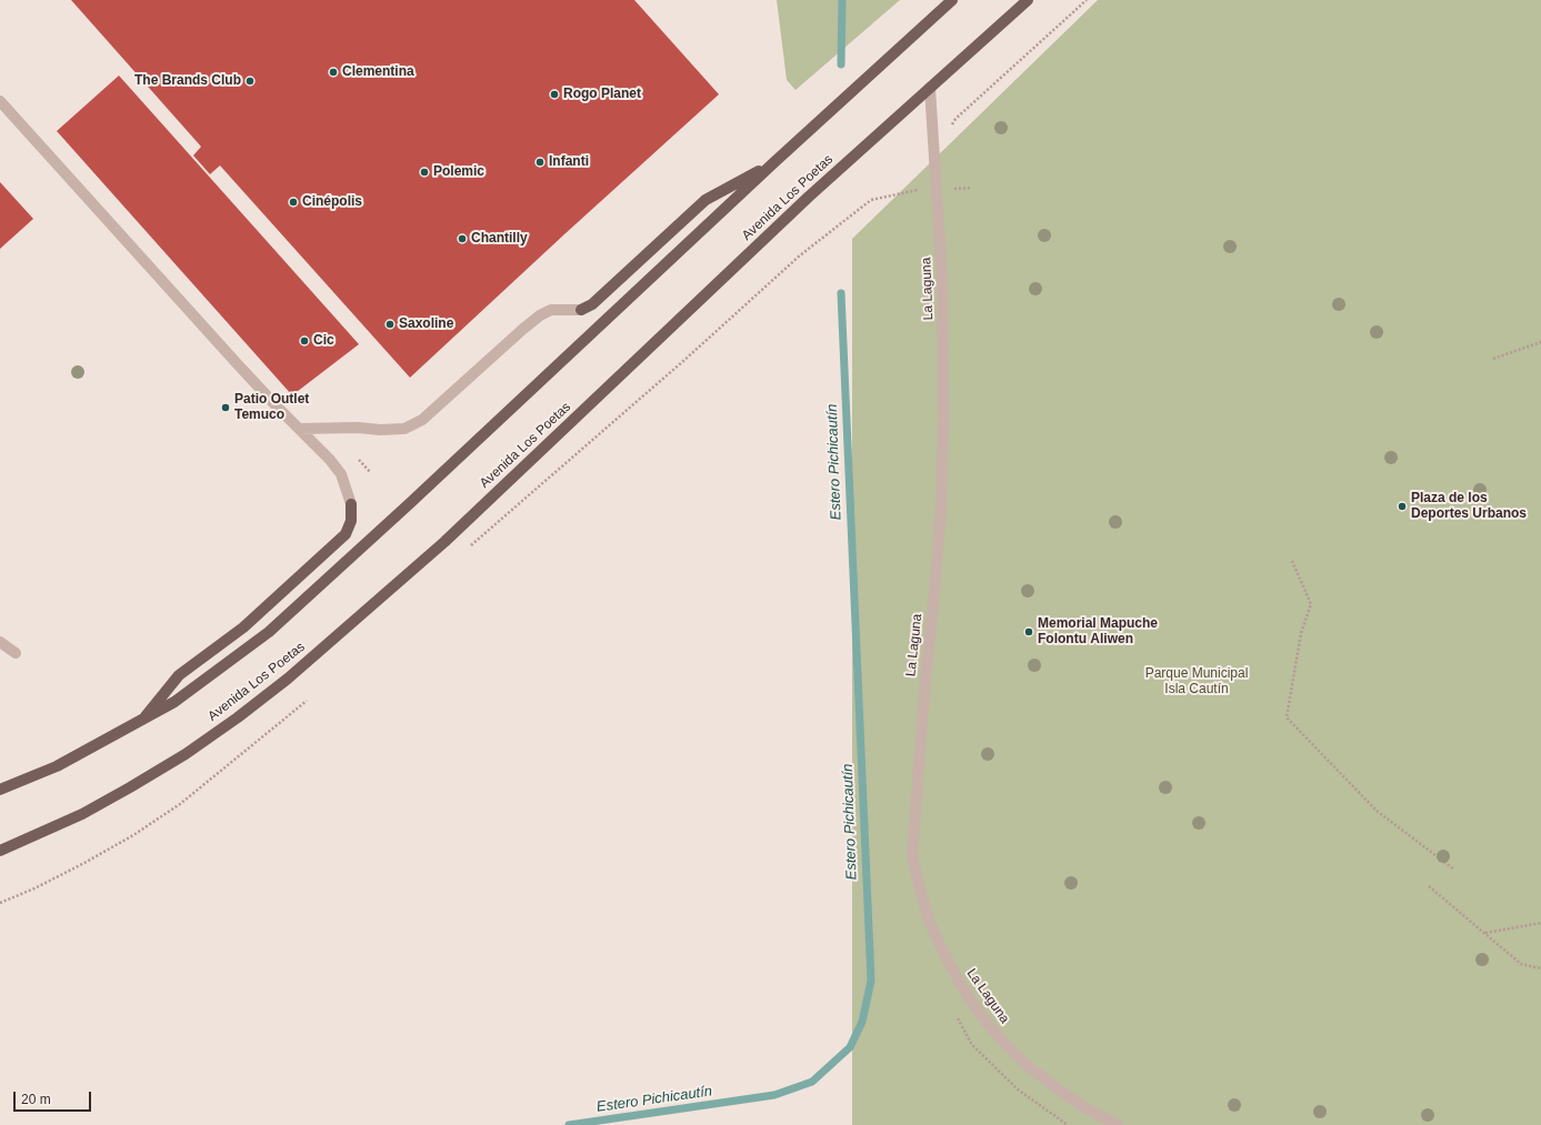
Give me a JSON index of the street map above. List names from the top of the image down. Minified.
{"streets":{"main road":["Avenida Los Poetas"],"street":["La Laguna"]},"crossings":[["Avenida Los Poetas","La Laguna"]],"water":["Estero Pichicautín"],"parks":["Parque Municipal Isla Cautín"],"places":["Clementina","The Brands Club","Rogo Planet","Infanti","Polemic","Cinépolis","Chantilly","Saxoline","Cic","Patio Outlet Temuco","Plaza de los Deportes Urbanos","Memorial Mapuche Folontu Aliwen"],"scale_bar":"20 m"}
